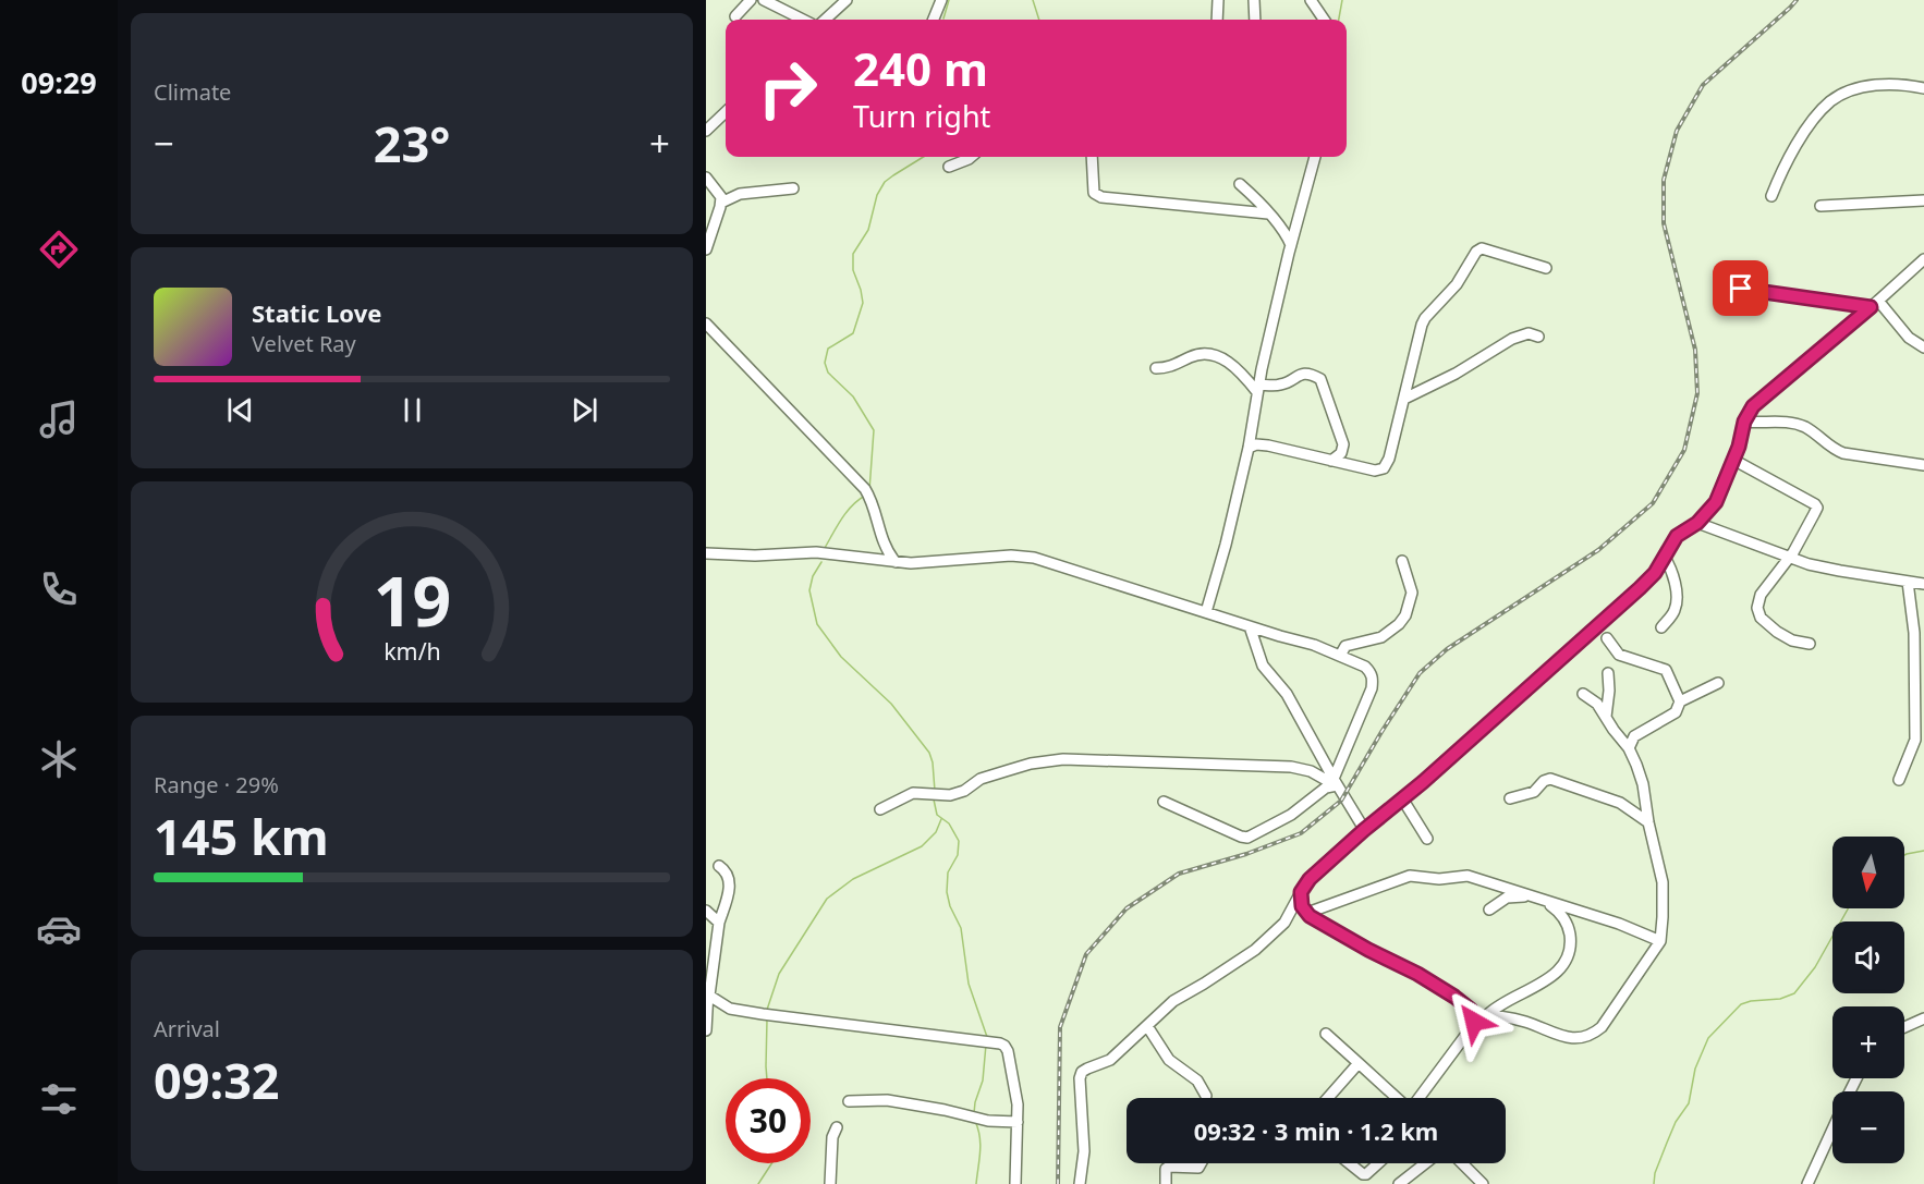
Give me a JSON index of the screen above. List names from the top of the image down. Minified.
{"north":"bottom","page":{"tabs":"09:29","tile":["Climate",["Range · 29%","145 km"],["Arrival","09:32"]],"turn":["240 m","Turn right"],"heat":["−","23°","+"],"song":["Static Love","Velvet Ray"],"map_buttons":["+","−"],"limit":"30","trip":"09:32 · 3 min · 1.2 km","gauge":["19","km/h"]}}
